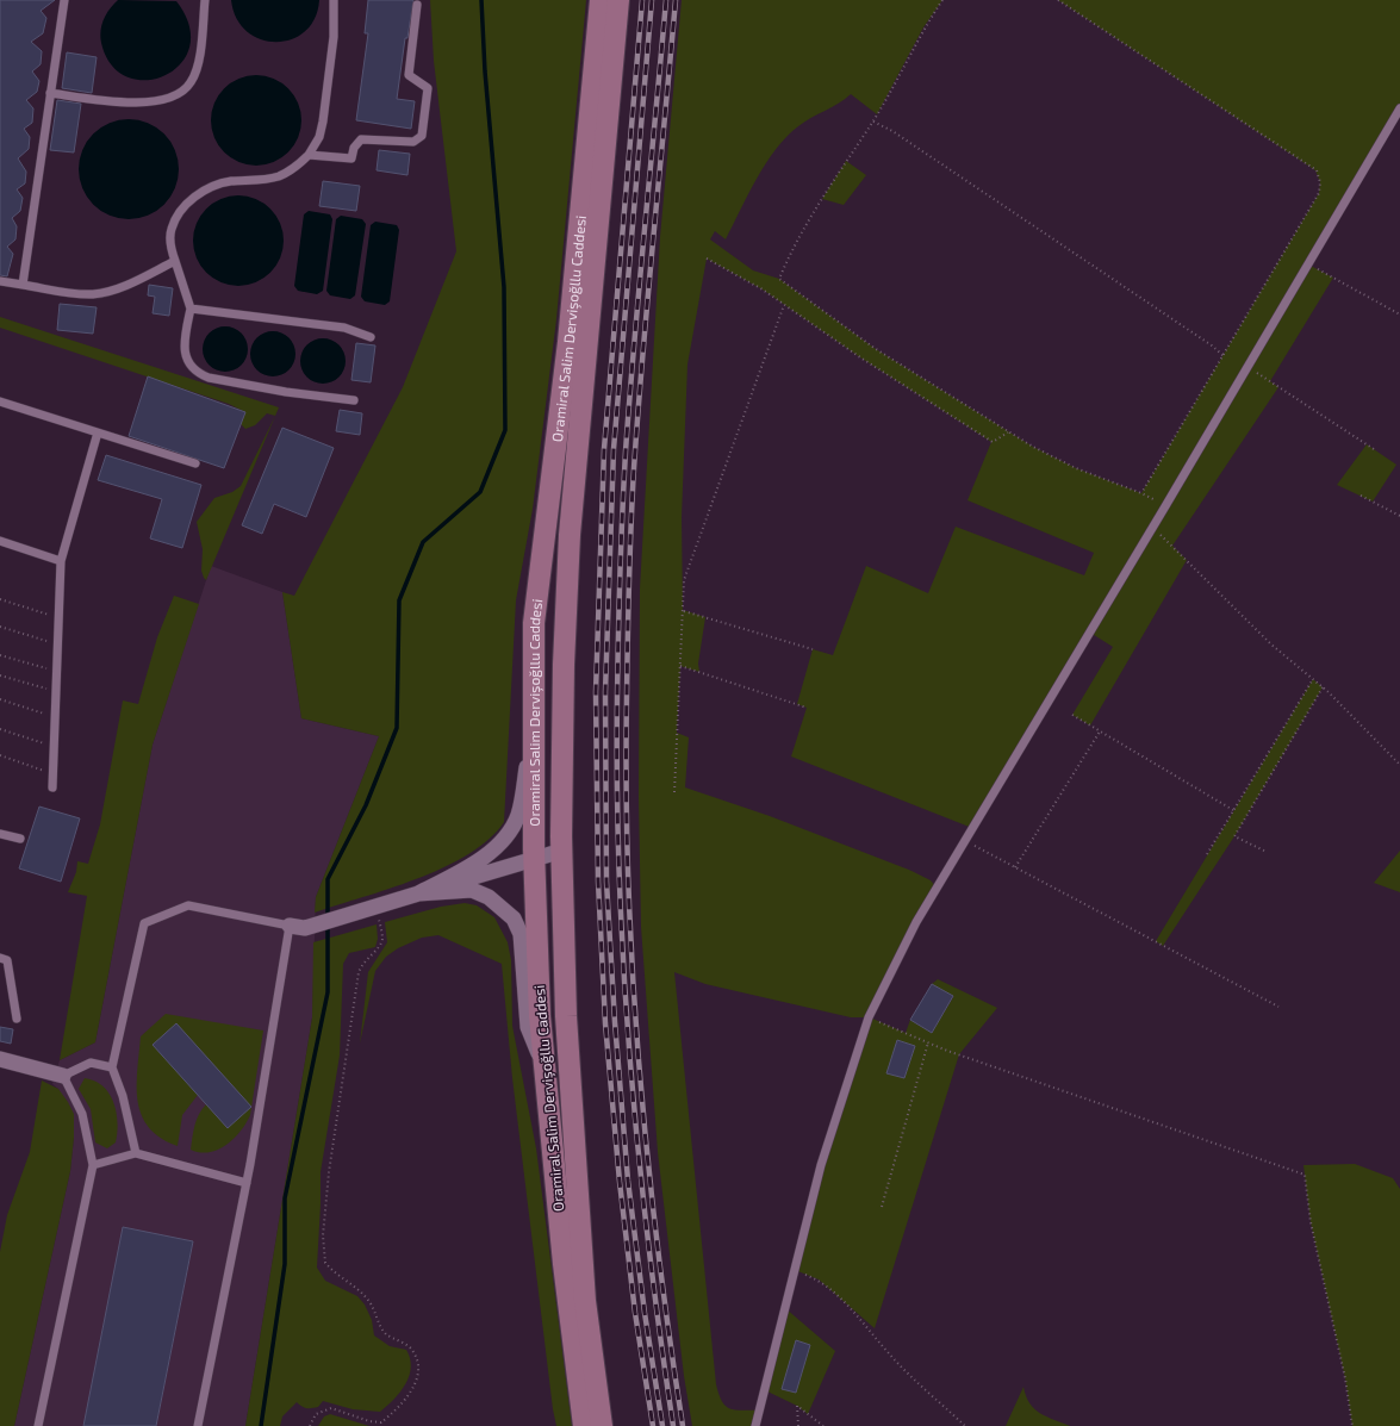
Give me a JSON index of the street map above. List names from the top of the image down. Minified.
{"streets":{"main road":["Oramiral Salim Dervişoğllu Caddesi"]}}
